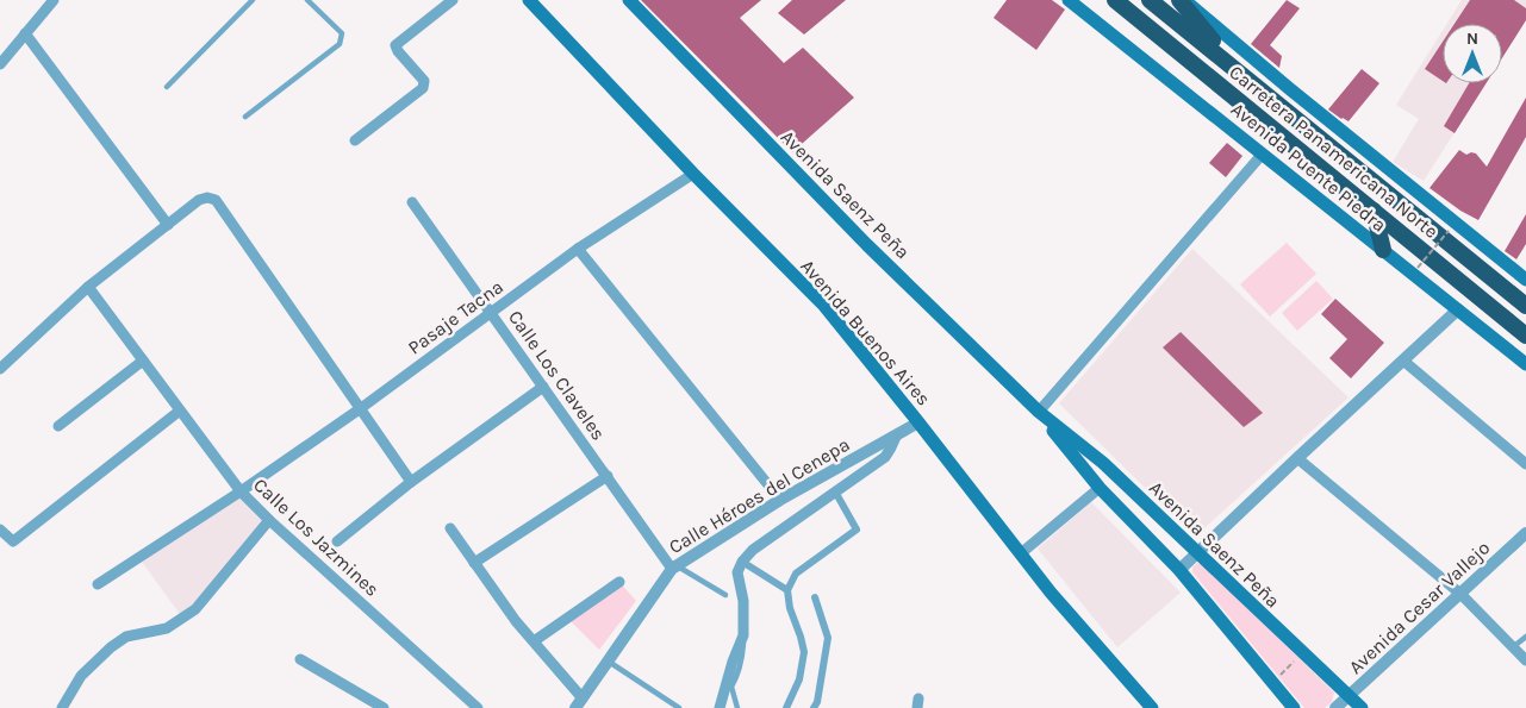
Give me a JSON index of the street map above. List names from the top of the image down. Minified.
{"streets":{"highway":["Carretera Panamericana Norte"],"main road":["Avenida Puente Piedra","Avenida Saenz Peña","Avenida Buenos Aires"],"street":["Pasaje Tacna","Calle Los Claveles","Calle Héroes del Cenepa","Calle Los Jazmines","Avenida Cesar Vallejo"]},"crossings":[["Avenida Saenz Peña","Avenida Cesar Vallejo"],["Pasaje Tacna","Avenida Buenos Aires"],["Pasaje Tacna","Calle Los Claveles"],["Pasaje Tacna","Calle Los Jazmines"],["Avenida Buenos Aires","Calle Héroes del Cenepa"],["Calle Los Claveles","Calle Héroes del Cenepa"]],"north":"top"}
